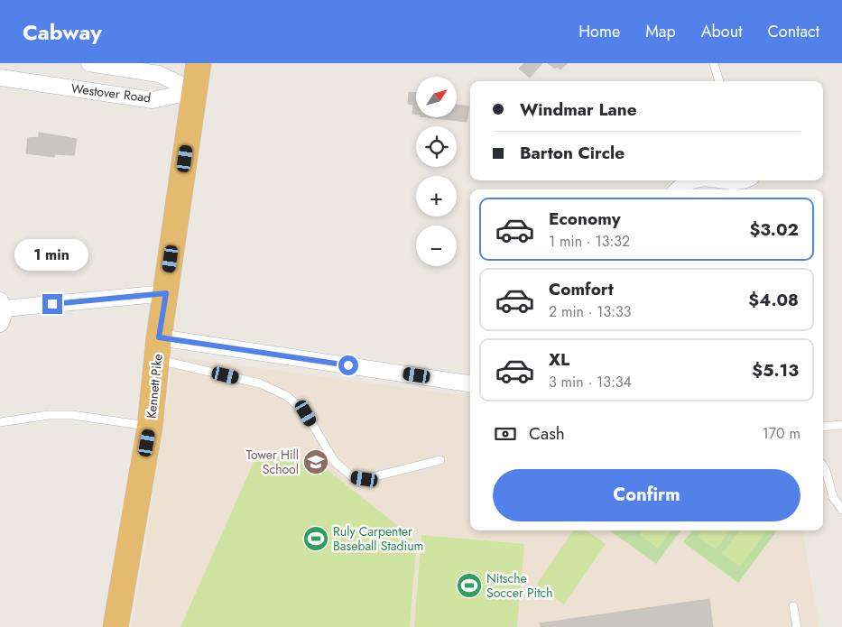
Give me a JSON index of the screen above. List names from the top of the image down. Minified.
{"streets":{"main road":["Kennett Pike"],"street":["Westover Road"]},"crossings":[["Westover Road","Kennett Pike"]],"places":{"school or university":["Tower Hill School"],"sports":["Ruly Carpenter Baseball Stadium","Nitsche Soccer Pitch"]},"north":"top right","page":{"header":"Cabway","nav":["Home","Map","About","Contact"],"map_buttons":["+","−"],"banner":["Windmar Lane","Barton Circle"],"list":[{"name":"Economy","note":"1 min · 13:32","value":"$3.02"},{"name":"Comfort","note":"2 min · 13:33","value":"$4.08"},{"name":"XL","note":"3 min · 13:34","value":"$5.13"}],"bubble":"1 min","pay":["Cash","170 m"],"buttons":"Confirm"}}
